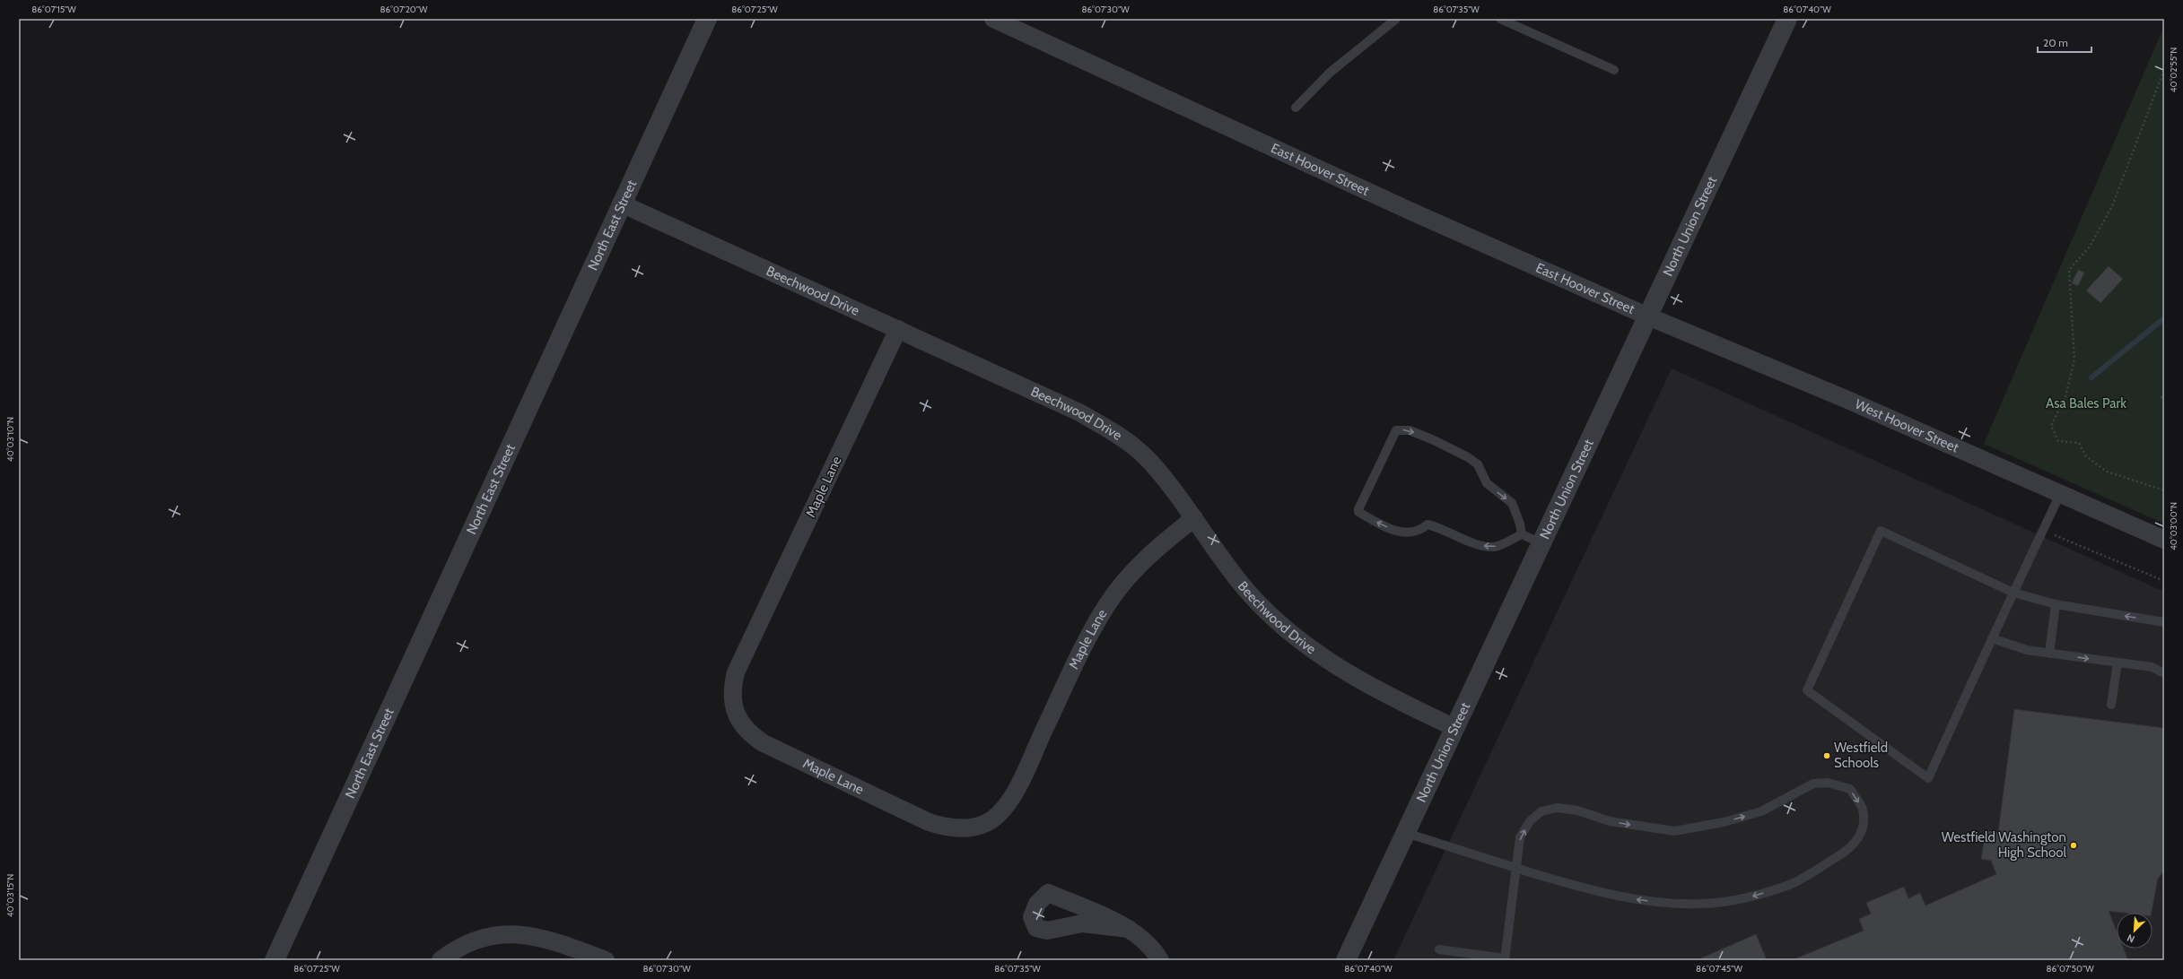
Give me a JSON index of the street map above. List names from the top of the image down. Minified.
{"streets":{"street":["East Hoover Street","North East Street","North Union Street","Beechwood Drive","West Hoover Street","Maple Lane"]},"crossings":[["East Hoover Street","North Union Street"],["East Hoover Street","West Hoover Street"],["North East Street","Beechwood Drive"],["North Union Street","Beechwood Drive"],["North Union Street","West Hoover Street"],["Beechwood Drive","Maple Lane"]],"parks":["Asa Bales Park"],"places":["Westfield Schools","Westfield Washington High School"],"scale_bar":"20 m","north":"bottom left","coordinates":["86°07'15\"W","86°07'20\"W","86°07'25\"W","86°07'30\"W","86°07'35\"W","86°07'40\"W","40°02'55\"N","40°03'10\"N","40°03'00\"N","40°03'15\"N","86°07'45\"W","86°07'50\"W"]}
